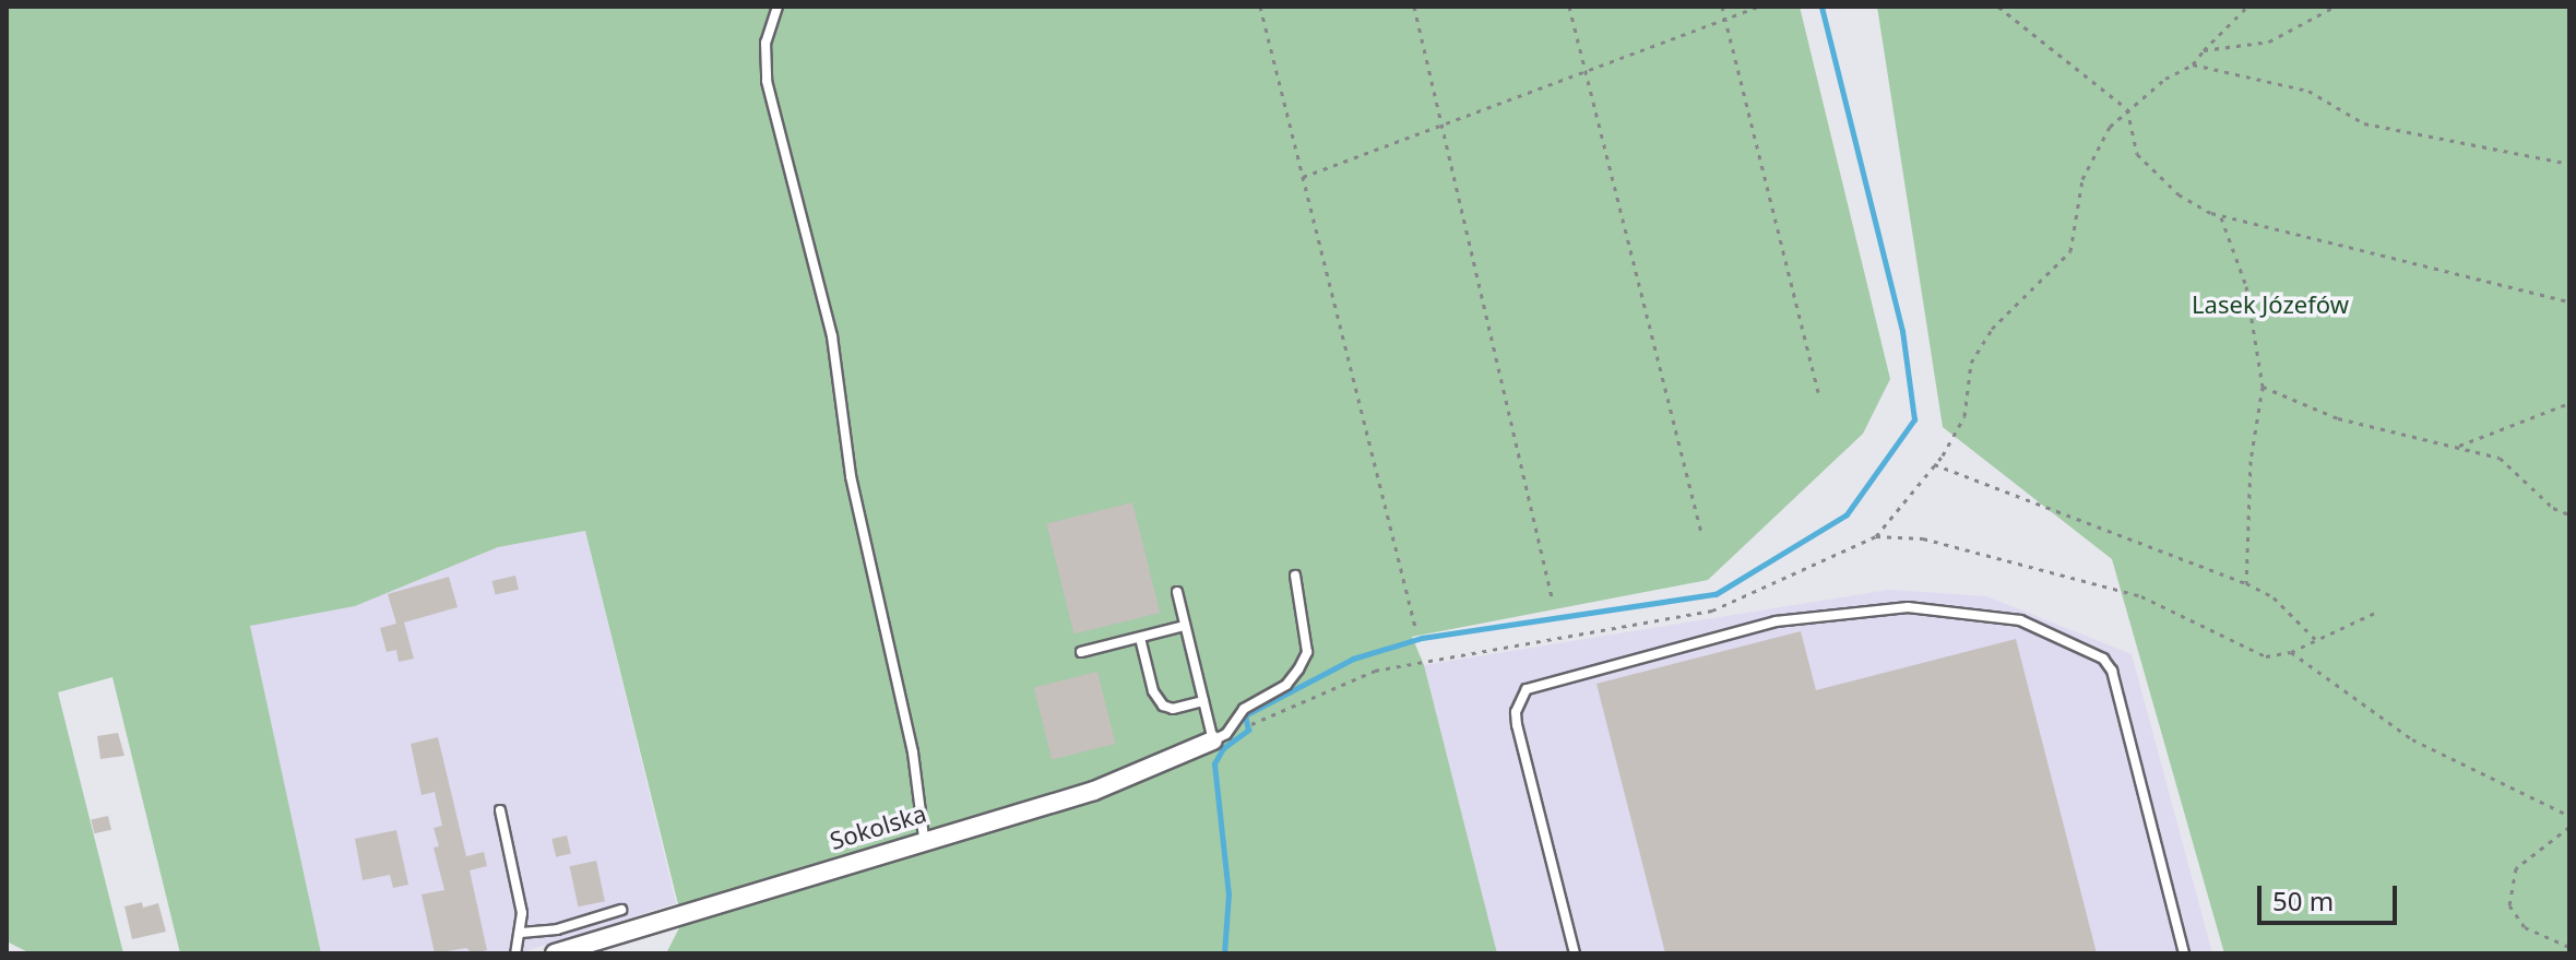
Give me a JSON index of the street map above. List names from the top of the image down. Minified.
{"streets":{"street":["Sokolska"]},"parks":["Lasek Józefów"],"scale_bar":"50 m"}
